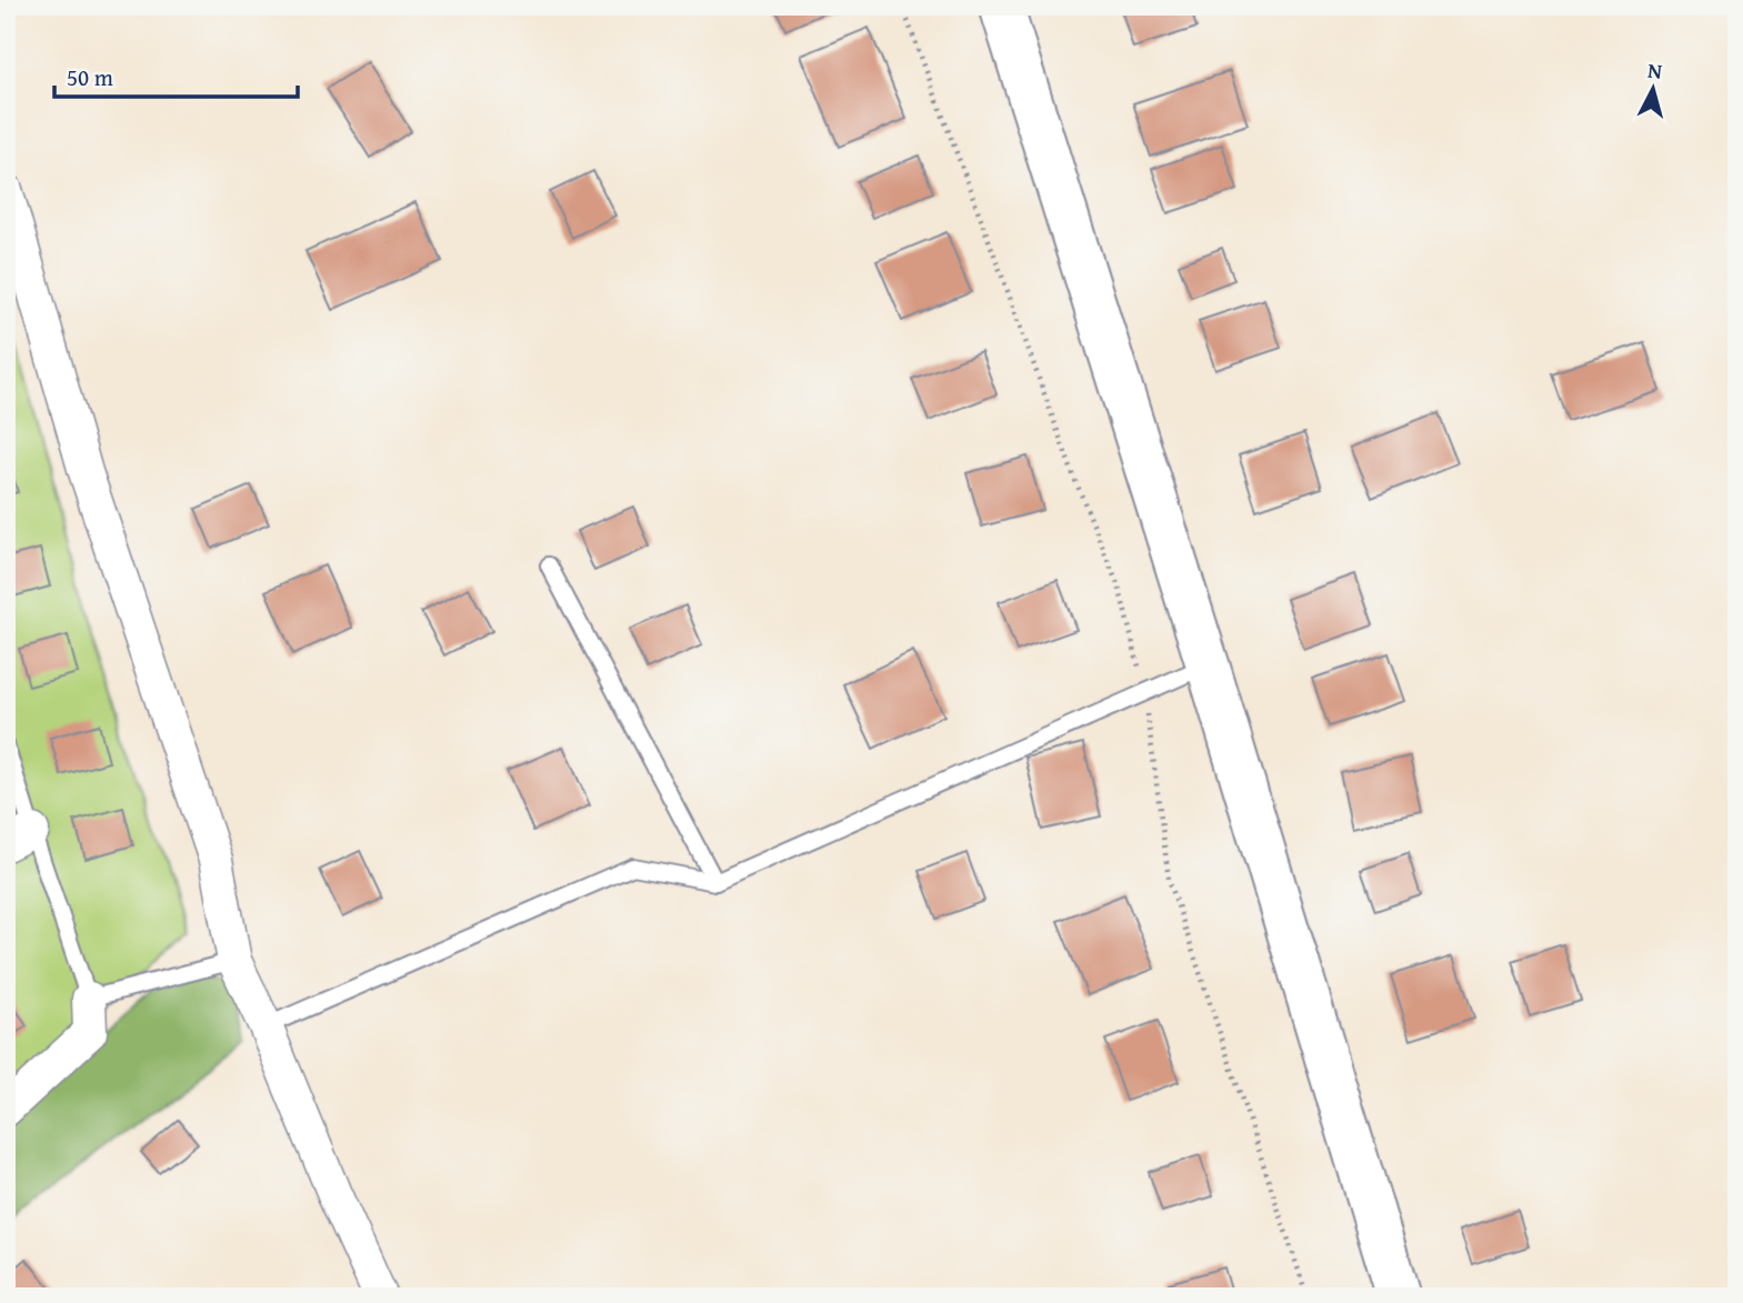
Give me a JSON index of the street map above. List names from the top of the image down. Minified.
{"scale_bar":"50 m","north":"top"}
